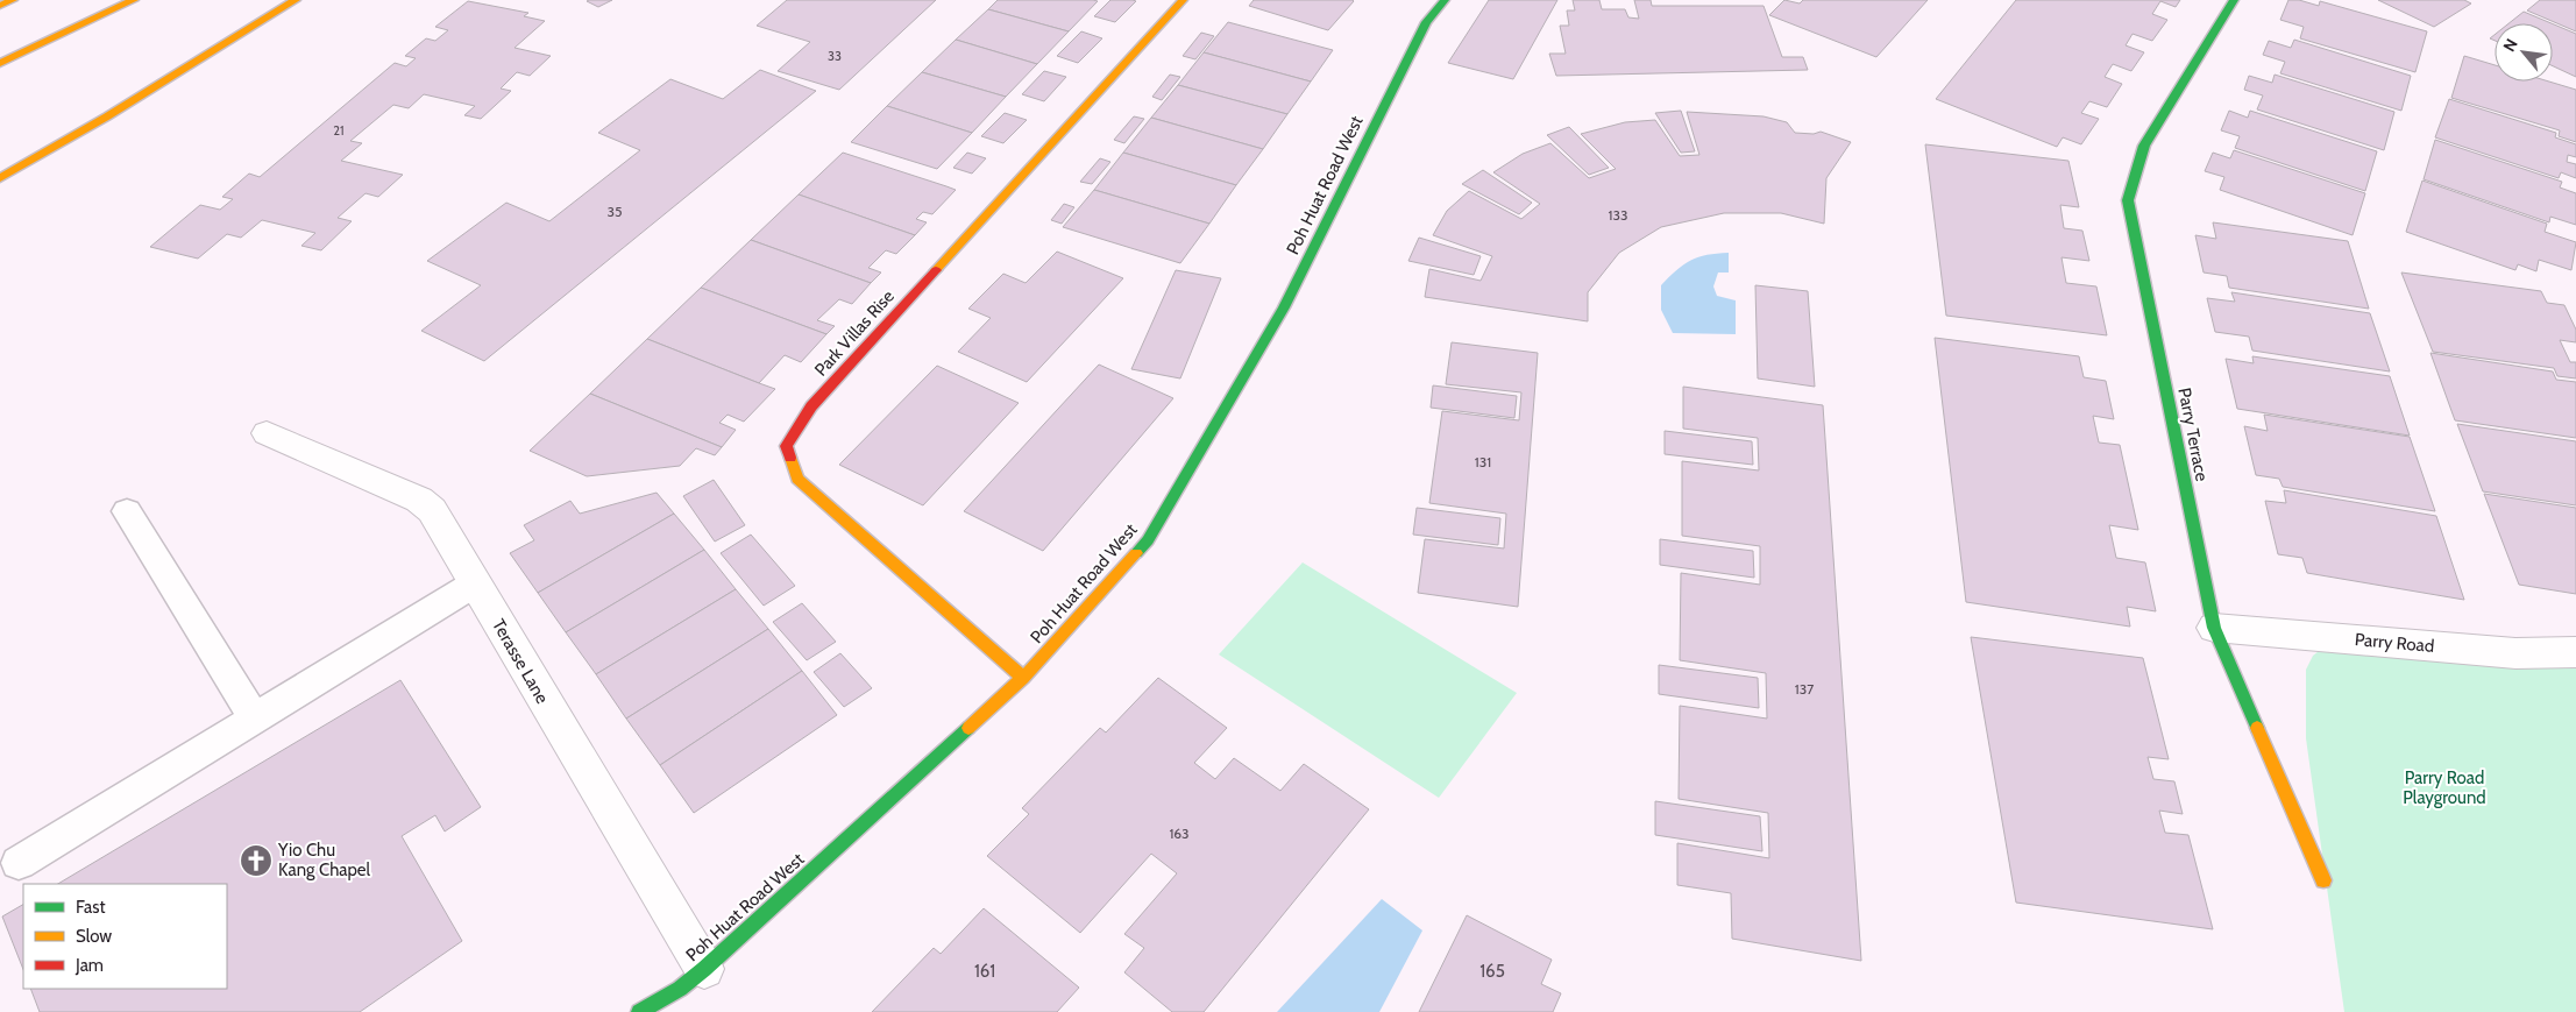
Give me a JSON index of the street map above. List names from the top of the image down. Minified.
{"streets":{"main road":["Poh Huat Road West","Park Villas Rise","Parry Terrace"],"street":["Parry Road","Terasse Lane"]},"crossings":[["Poh Huat Road West","Park Villas Rise"],["Poh Huat Road West","Terasse Lane"],["Parry Terrace","Parry Road"]],"parks":["Parry Road Playground"],"places":{"church":["Yio Chu Kang Chapel"]},"house_numbers":["33","21","35","133","131","137","163","161","165"],"legend":["Fast","Slow","Jam"],"north":"top left"}
